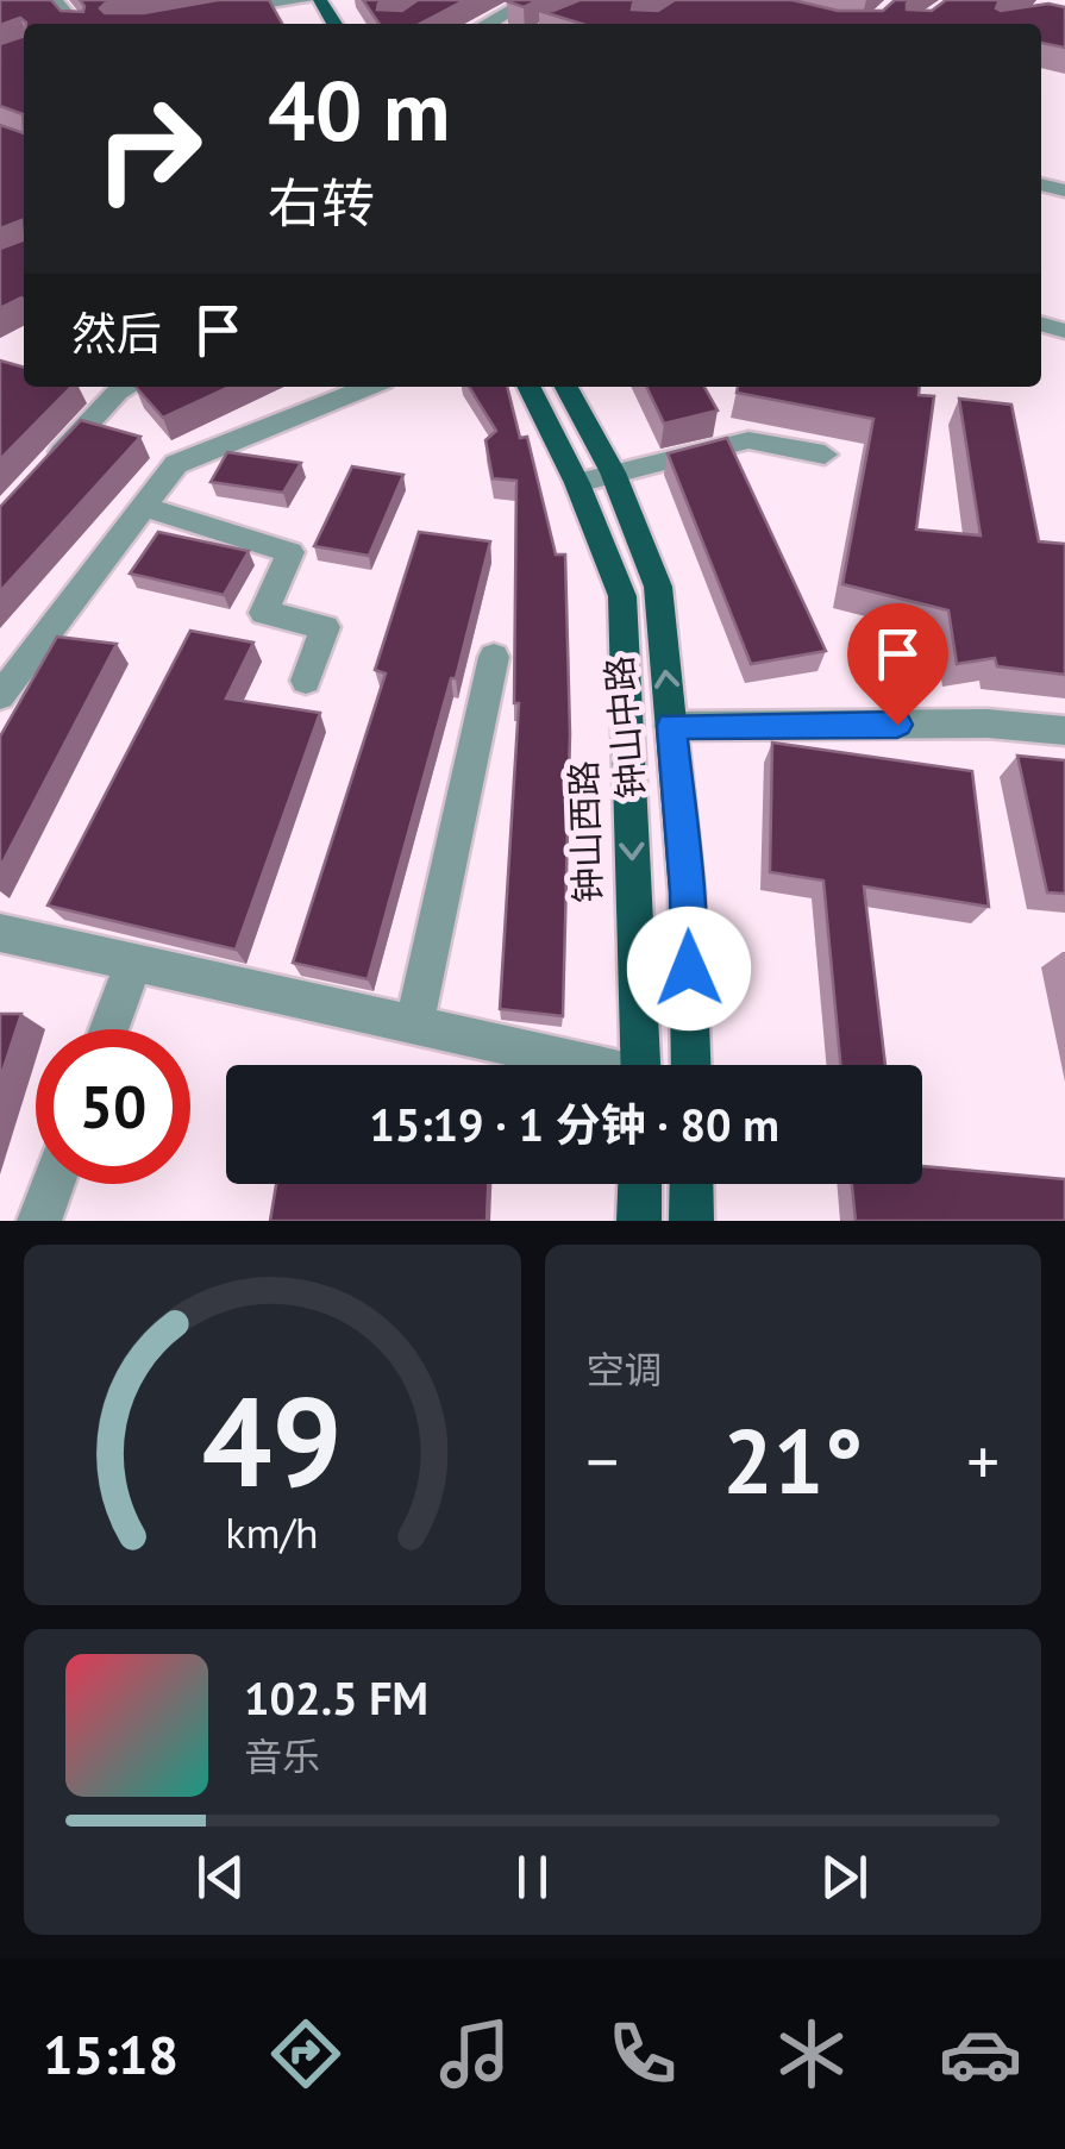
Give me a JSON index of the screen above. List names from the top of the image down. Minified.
{"streets":{"main road":["钟山中路","钟山西路"]},"one_way":["钟山中路","钟山西路"],"page":{"turn":["40 m","右转"],"then":"然后","limit":"50","trip":"15:19 · 1 分钟 · 80 m","tile":"空调","heat":["−","21°","+"],"song":["102.5 FM","音乐"],"tabs":"15:18","gauge":["49","km/h"]}}
